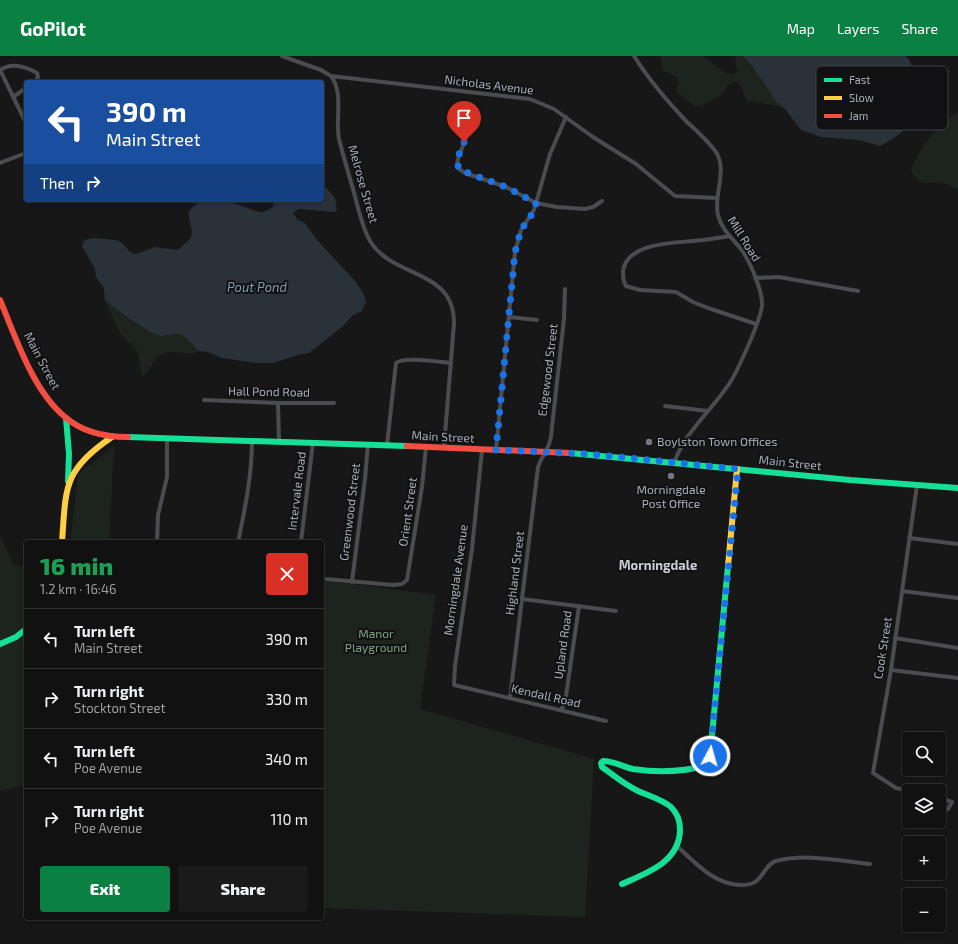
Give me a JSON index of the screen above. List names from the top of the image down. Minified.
{"streets":{"main road":["Main Street"],"street":["Nicholas Avenue","Melrose Street","Mill Road","Edgewood Street","Hall Pond Road","Intervale Road","Greenwood Street","Orient Street","Highland Street","Morningdale Avenue","Upland Road","Cook Street","Kendall Road"]},"crossings":[["Nicholas Avenue","Melrose Street"],["Nicholas Avenue","Mill Road"],["Melrose Street","Main Street"],["Mill Road","Main Street"],["Main Street","Edgewood Street"],["Main Street","Intervale Road"],["Main Street","Greenwood Street"],["Main Street","Orient Street"],["Main Street","Highland Street"],["Main Street","Morningdale Avenue"],["Main Street","Cook Street"],["Edgewood Street","Highland Street"],["Greenwood Street","Orient Street"],["Highland Street","Kendall Road"],["Morningdale Avenue","Kendall Road"],["Upland Road","Kendall Road"]],"districts":["Morningdale"],"water":["Pout Pond"],"parks":["Manor Playground"],"places":["Boylston Town Offices","Morningdale Post Office"],"legend":["Fast","Slow","Jam"],"page":{"header":"GoPilot","nav":["Map","Layers","Share"],"turn":["390 m","Main Street"],"then":"Then","heading":["16 min","1.2 km · 16:46"],"list":[{"name":"Turn left","note":"Main Street","value":"390 m"},{"name":"Turn right","note":"Stockton Street","value":"330 m"},{"name":"Turn left","note":"Poe Avenue","value":"340 m"},{"name":"Turn right","note":"Poe Avenue","value":"110 m"}],"map_buttons":["+","−"],"buttons":["Exit","Share"]}}
